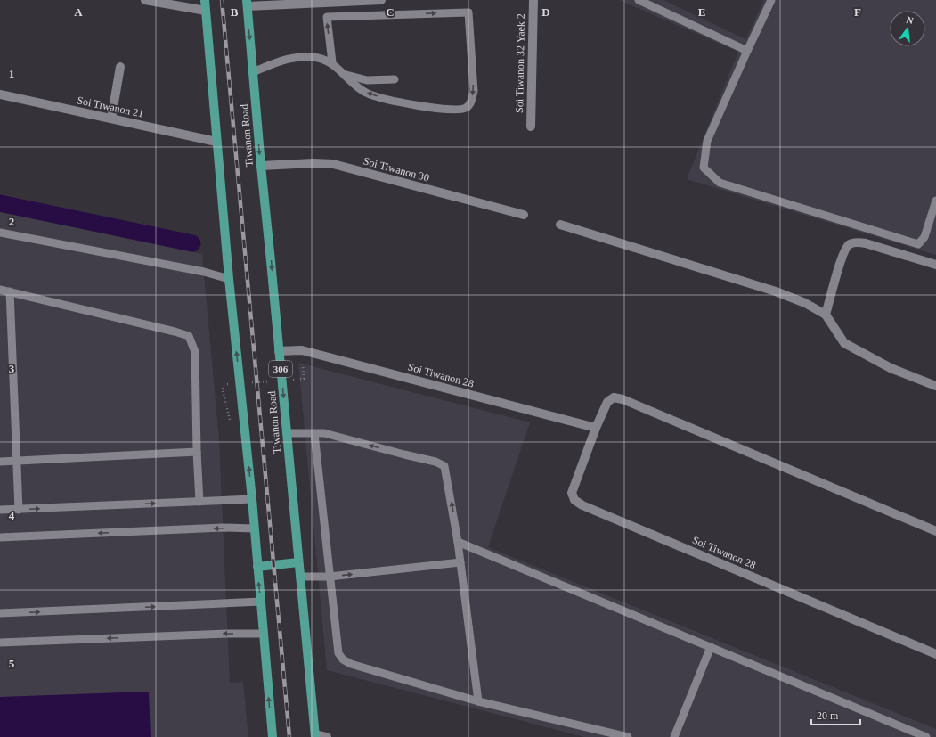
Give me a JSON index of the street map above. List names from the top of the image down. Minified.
{"streets":{"main road":["Tiwanon Road","306"],"street":["Soi Tiwanon 32 Yaek 2","Soi Tiwanon 21","Soi Tiwanon 30","Soi Tiwanon 28"]},"crossings":[["Tiwanon Road","Soi Tiwanon 30"],["Tiwanon Road","Soi Tiwanon 28"]],"scale_bar":"20 m","north":"top","grid":{"columns":["A","B","C","D","E","F"],"rows":["1","2","3","4","5"]}}
